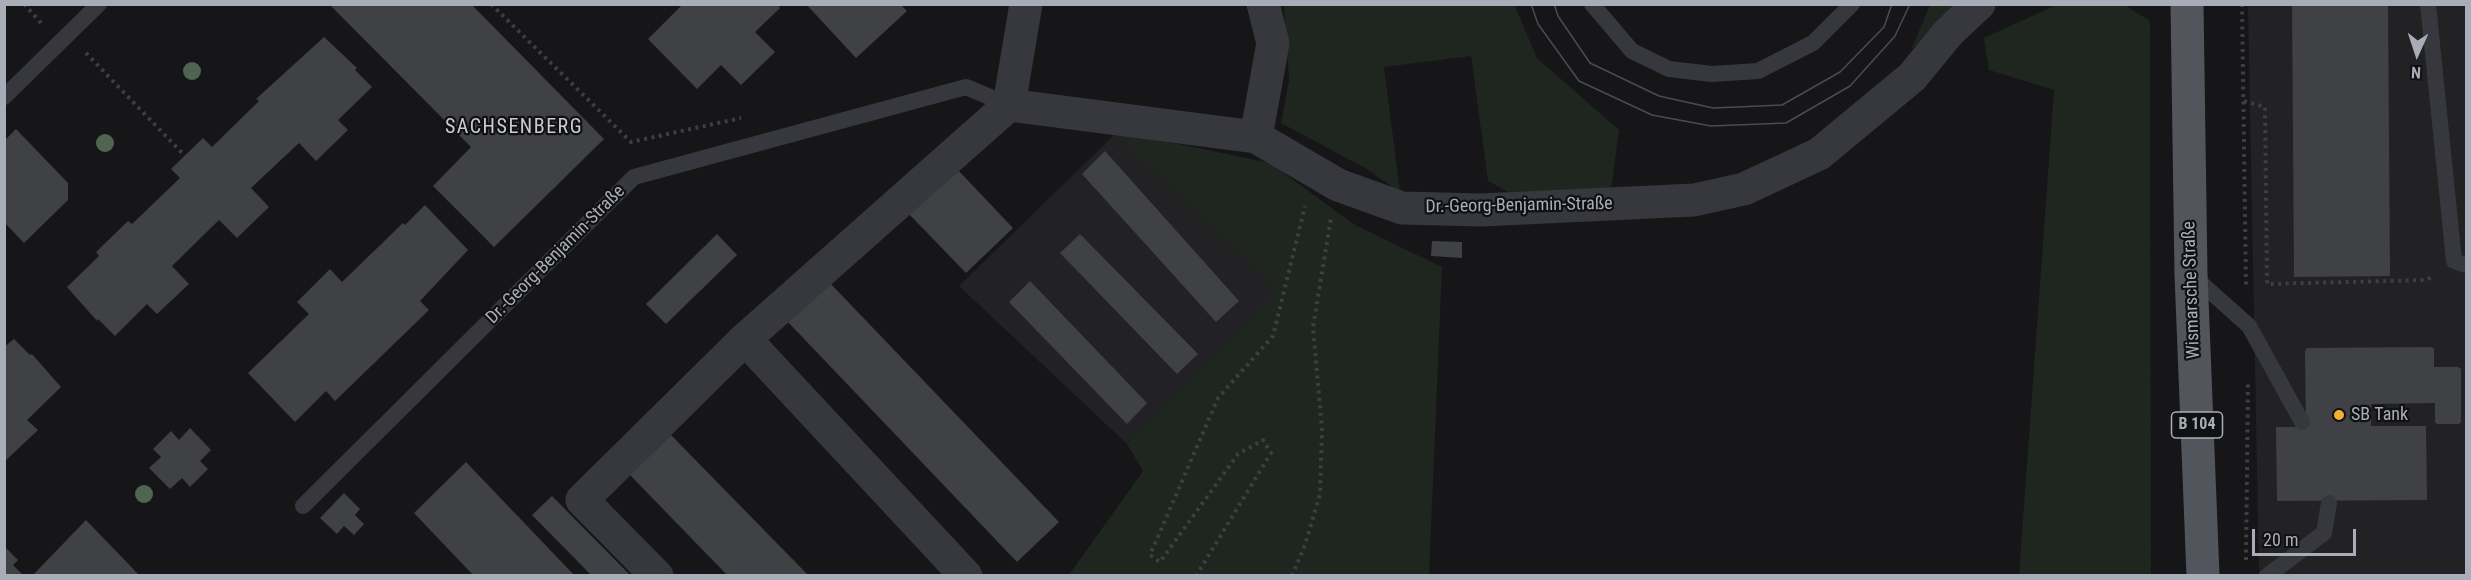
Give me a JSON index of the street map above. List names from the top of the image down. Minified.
{"streets":{"main road":["Wismarsche Straße","B 104"],"street":["Dr.-Georg-Benjamin-Straße"]},"districts":["SACHSENBERG"],"places":["SB Tank"],"scale_bar":"20 m","north":"bottom"}
